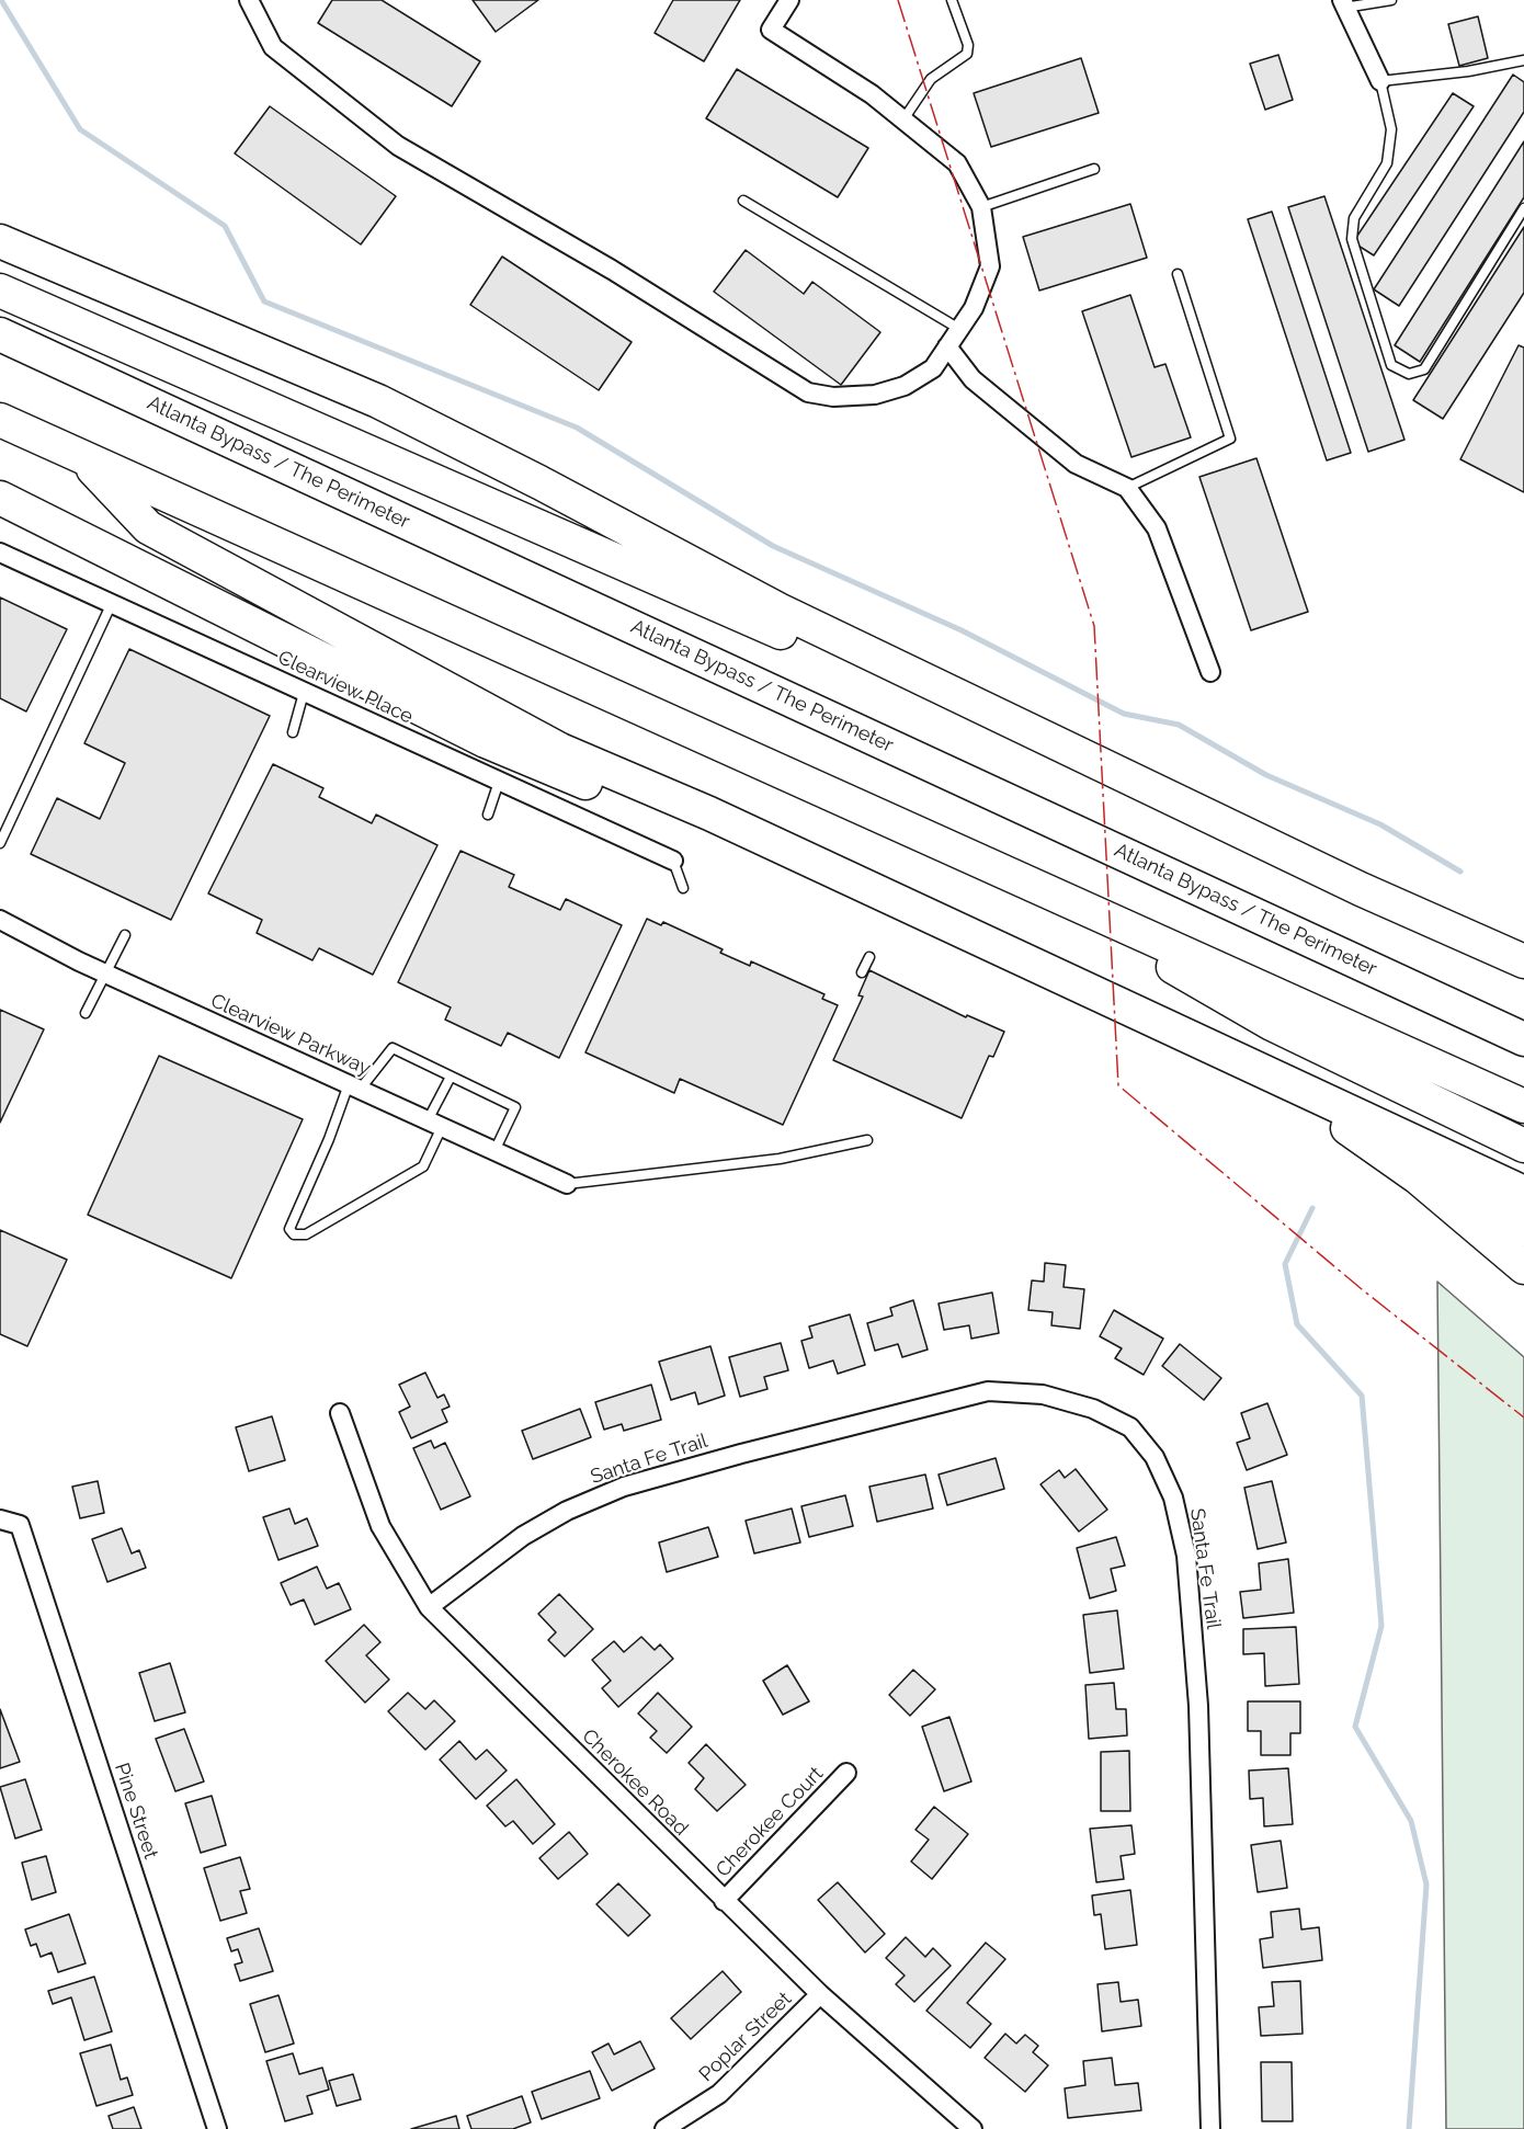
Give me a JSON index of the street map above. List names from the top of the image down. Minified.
{"streets":{"highway":["Atlanta Bypass / The Perimeter"],"street":["Clearview Place","Clearview Parkway","Santa Fe Trail","Cherokee Road","Pine Street","Cherokee Court","Poplar Street"]},"crossings":[["Santa Fe Trail","Cherokee Road"],["Cherokee Road","Cherokee Court"],["Cherokee Road","Poplar Street"]]}
